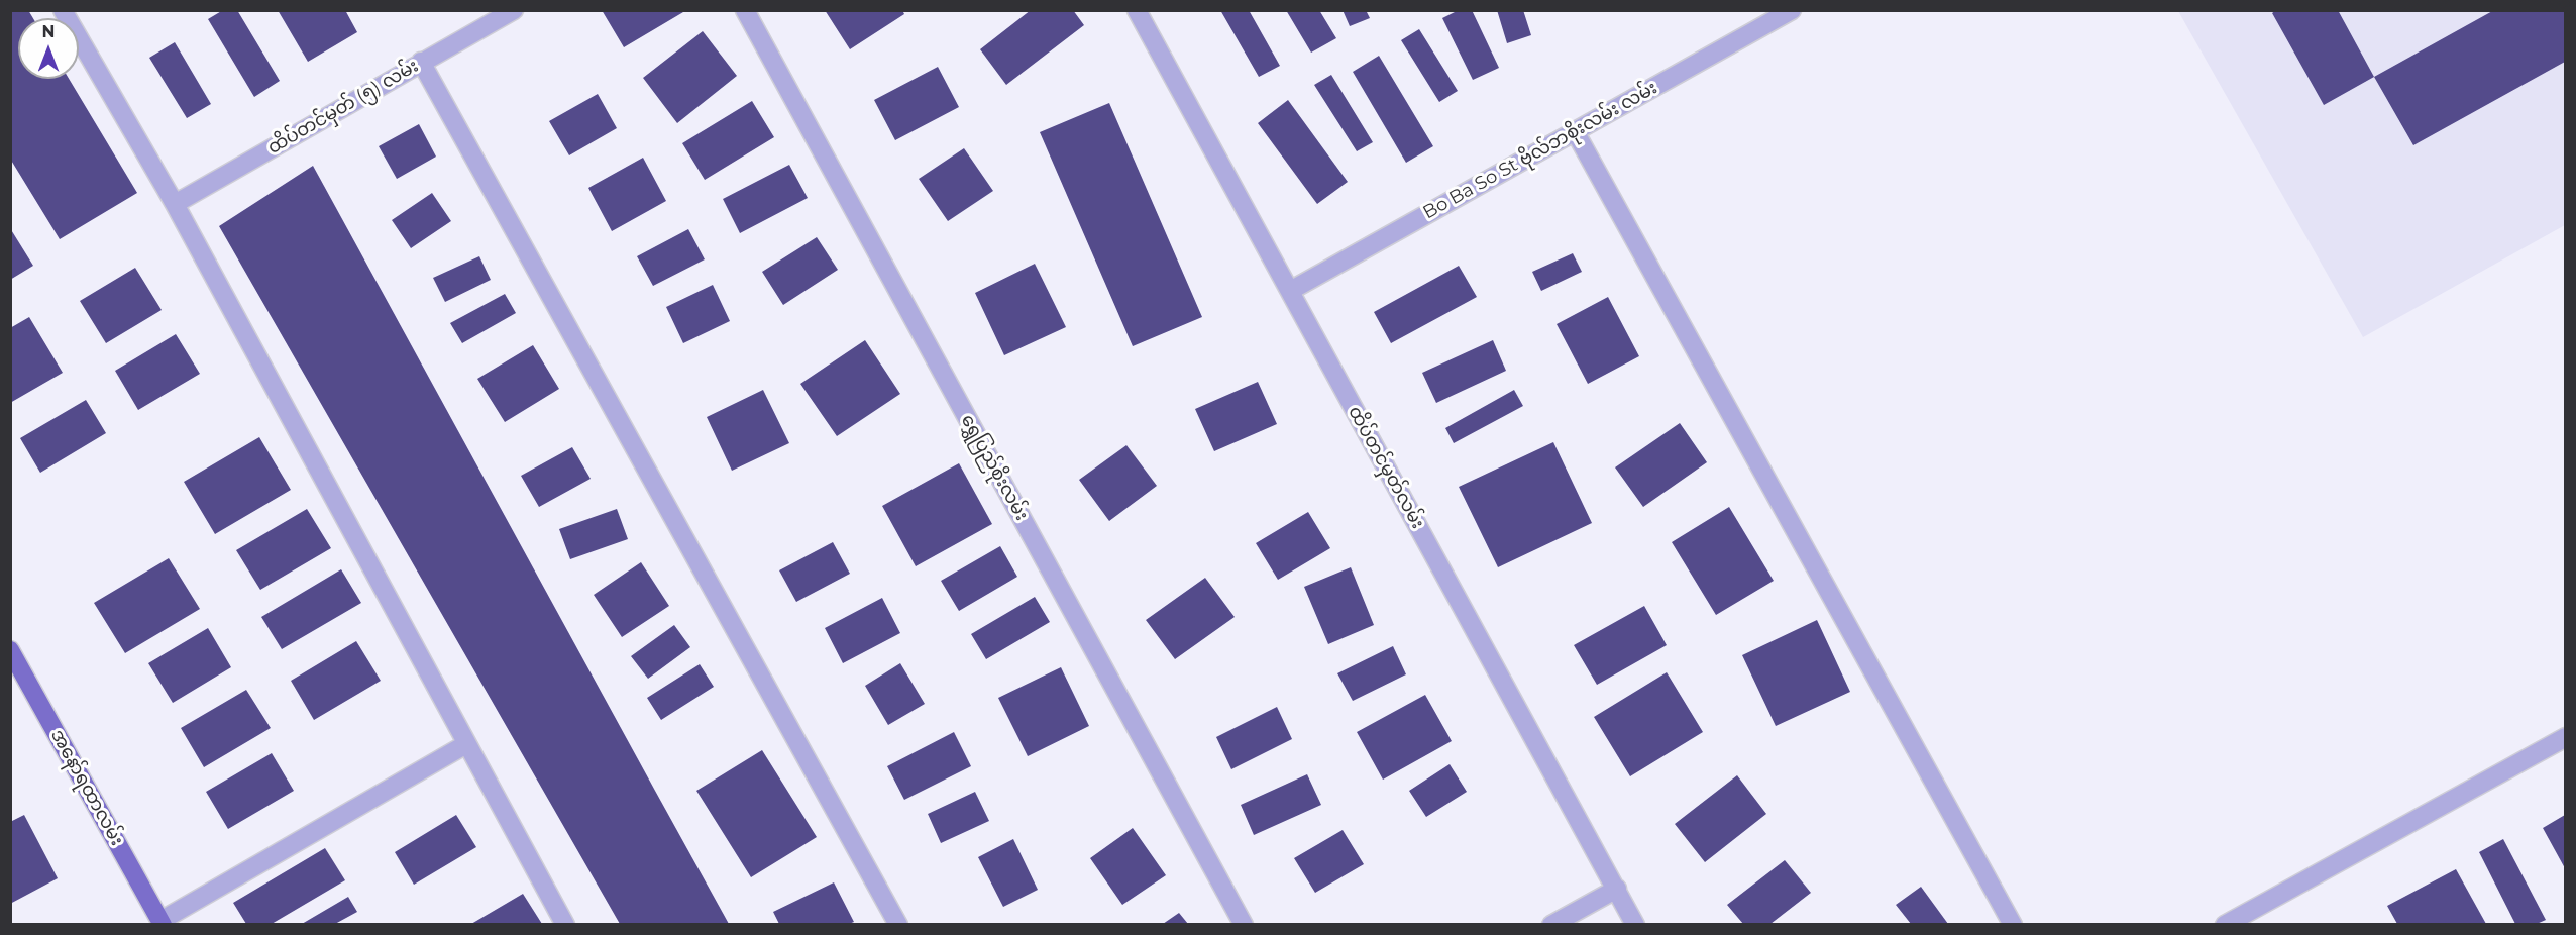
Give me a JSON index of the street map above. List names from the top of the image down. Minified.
{"streets":{"main road":["အနော်ရထာလမ်း"],"street":["ထိပ်တင်မှတ် (၅) လမ်း","Bo Ba So St ဗိုလ်ဘစိုးလမ်း လမ်း","ရွှေပြည်စိုးလမ်း","ထိပ်တင်မှတ်လမ်း"]},"crossings":[["Bo Ba So St ဗိုလ်ဘစိုးလမ်း လမ်း","ထိပ်တင်မှတ်လမ်း"]],"north":"top"}
